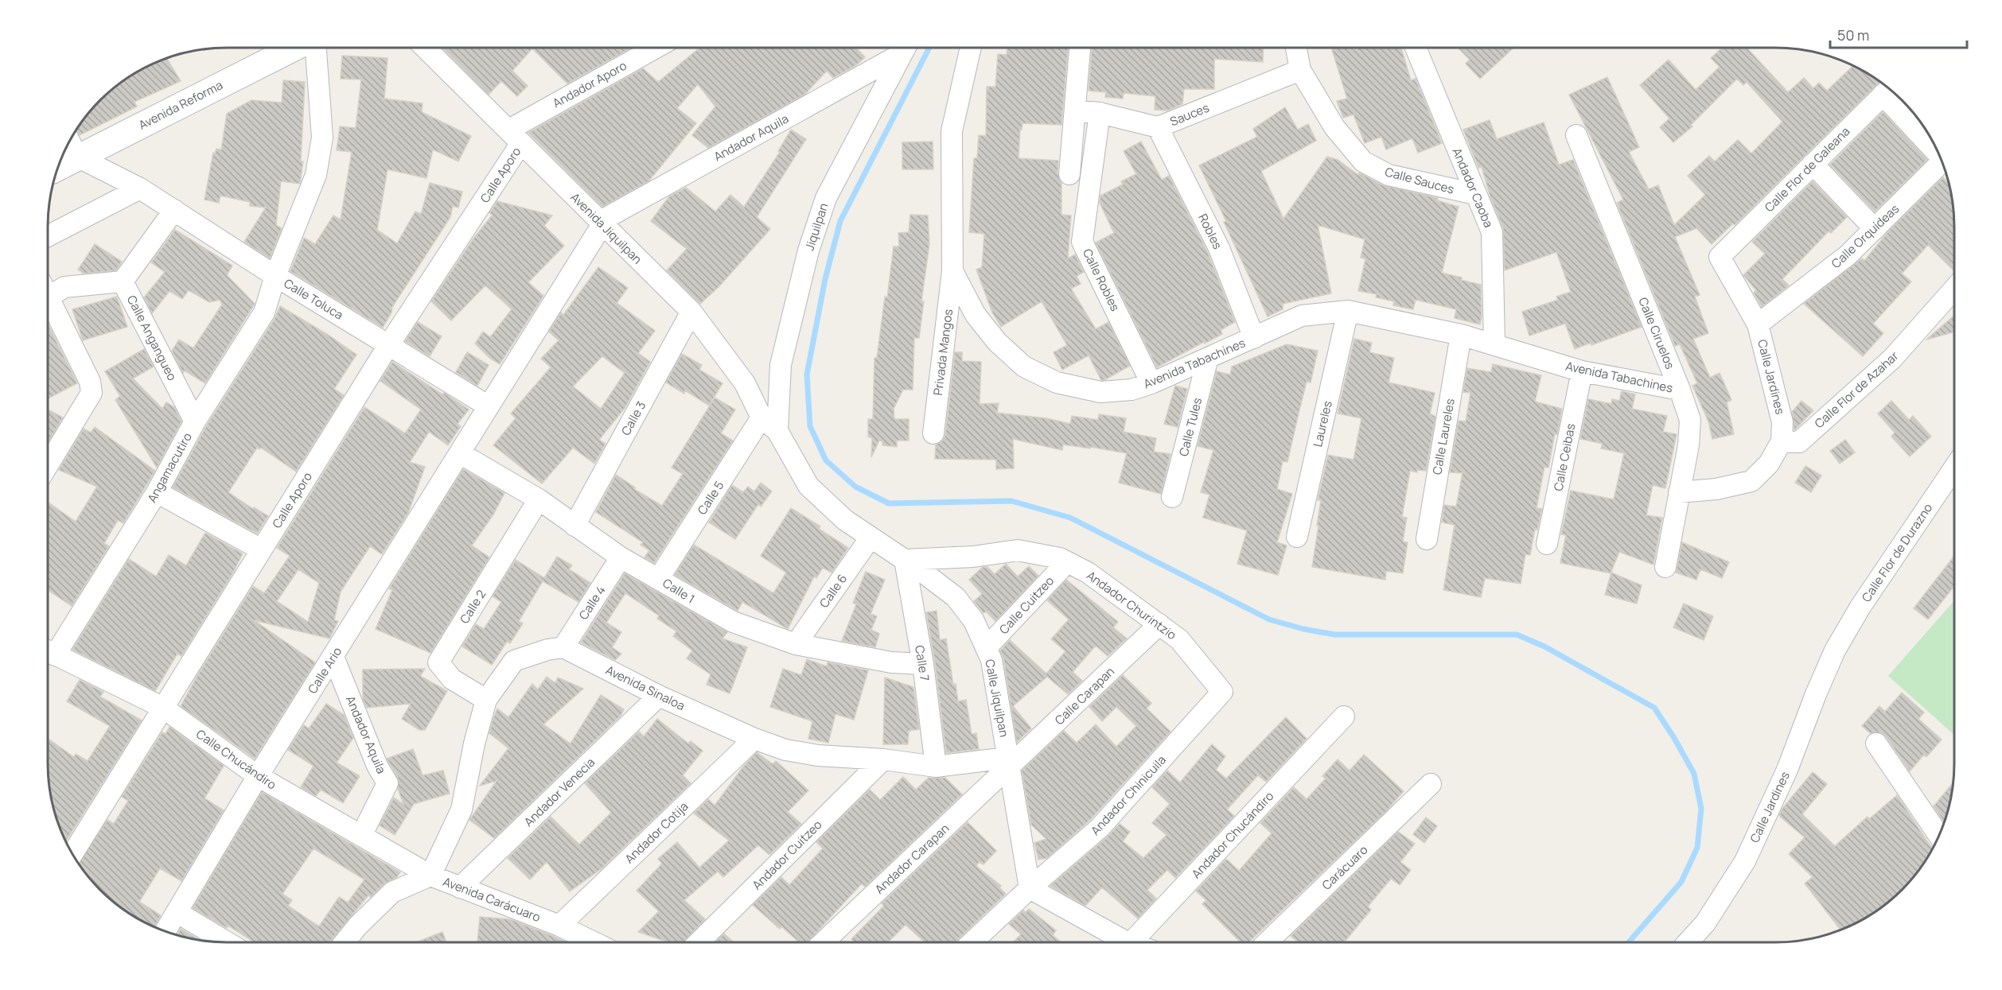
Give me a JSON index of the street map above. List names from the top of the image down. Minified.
{"streets":{"street":["Andador Aporo","Avenida Reforma","Sauces","Andador Aquila","Calle Flor de Galeana","Calle Aporo","Calle Sauces","Andador Caoba","Jiquilpan","Avenida Jiquilpan","Robles","Calle Orquídeas","Calle Robles","Calle Toluca","Calle Ciruelos","Calle Angangueo","Privada Mangos","Avenida Tabachines","Calle Jardines","Calle Flor de Azahar","Calle 3","Laureles","Calle Tules","Calle Laureles","Calle Ceibas","Angamacutiro","Calle 5","Calle Flor de Durazno","Calle 1","Calle 6","Calle 4","Calle Cuitzeo","Andador Churintzio","Calle 2","Calle 7","Calle Ario","Avenida Sinaloa","Calle Carapan","Calle Jiquilpan","Calle Chucándiro","Andador Venecia","Andador Chinicuila","Andador Cotija","Andador Chucándiro","Andador Cuitzeo","Andador Carapan","Carácuaro","Avenida Carácuaro"]},"crossings":[["Andador Aporo","Calle Aporo"],["Andador Aporo","Avenida Jiquilpan"],["Avenida Reforma","Calle Toluca"],["Sauces","Calle Sauces"],["Sauces","Robles"],["Sauces","Calle Robles"],["Andador Aquila","Avenida Jiquilpan"],["Andador Aquila","Calle Toluca"],["Andador Aquila","Calle Ario"],["Andador Aquila","Calle Chucándiro"],["Calle Flor de Galeana","Calle Jardines"],["Calle Aporo","Avenida Jiquilpan"],["Calle Aporo","Calle Toluca"],["Calle Aporo","Calle Chucándiro"],["Calle Sauces","Andador Caoba"],["Andador Caoba","Avenida Tabachines"],["Jiquilpan","Avenida Jiquilpan"],["Jiquilpan","Calle Jiquilpan"],["Avenida Jiquilpan","Calle 3"],["Avenida Jiquilpan","Calle 5"],["Avenida Jiquilpan","Calle Jiquilpan"],["Robles","Avenida Tabachines"],["Calle Orquídeas","Calle Jardines"],["Calle Robles","Avenida Tabachines"],["Calle Toluca","Calle Angangueo"],["Calle Toluca","Angamacutiro"],["Calle Toluca","Calle Ario"],["Calle Ciruelos","Avenida Tabachines"],["Calle Angangueo","Angamacutiro"],["Privada Mangos","Avenida Tabachines"],["Avenida Tabachines","Laureles"],["Avenida Tabachines","Calle Tules"],["Avenida Tabachines","Calle Laureles"],["Avenida Tabachines","Calle Ceibas"],["Calle Jardines","Calle Flor de Azahar"],["Calle Jardines","Calle Flor de Durazno"],["Calle 3","Calle 1"],["Angamacutiro","Calle Chucándiro"],["Calle 5","Calle 1"],["Calle 1","Calle 6"],["Calle 1","Calle 4"],["Calle 1","Calle 2"],["Calle 1","Calle 7"],["Calle 1","Calle Ario"],["Calle 6","Calle Jiquilpan"],["Calle 4","Avenida Sinaloa"],["Calle Cuitzeo","Andador Churintzio"],["Calle Cuitzeo","Calle Jiquilpan"],["Andador Churintzio","Calle 7"],["Andador Churintzio","Calle Carapan"],["Andador Churintzio","Calle Jiquilpan"],["Andador Churintzio","Andador Chinicuila"],["Calle 7","Avenida Sinaloa"],["Calle 7","Calle Jiquilpan"],["Calle Ario","Calle Chucándiro"],["Avenida Sinaloa","Calle Carapan"],["Avenida Sinaloa","Calle Jiquilpan"],["Avenida Sinaloa","Andador Venecia"],["Avenida Sinaloa","Andador Cotija"],["Avenida Sinaloa","Andador Cuitzeo"],["Avenida Sinaloa","Andador Carapan"],["Calle Carapan","Calle Jiquilpan"],["Calle Carapan","Andador Carapan"],["Calle Jiquilpan","Andador Chinicuila"],["Calle Jiquilpan","Andador Carapan"],["Calle Chucándiro","Avenida Carácuaro"],["Andador Venecia","Avenida Carácuaro"],["Andador Cotija","Avenida Carácuaro"]],"scale_bar":"50 m"}
